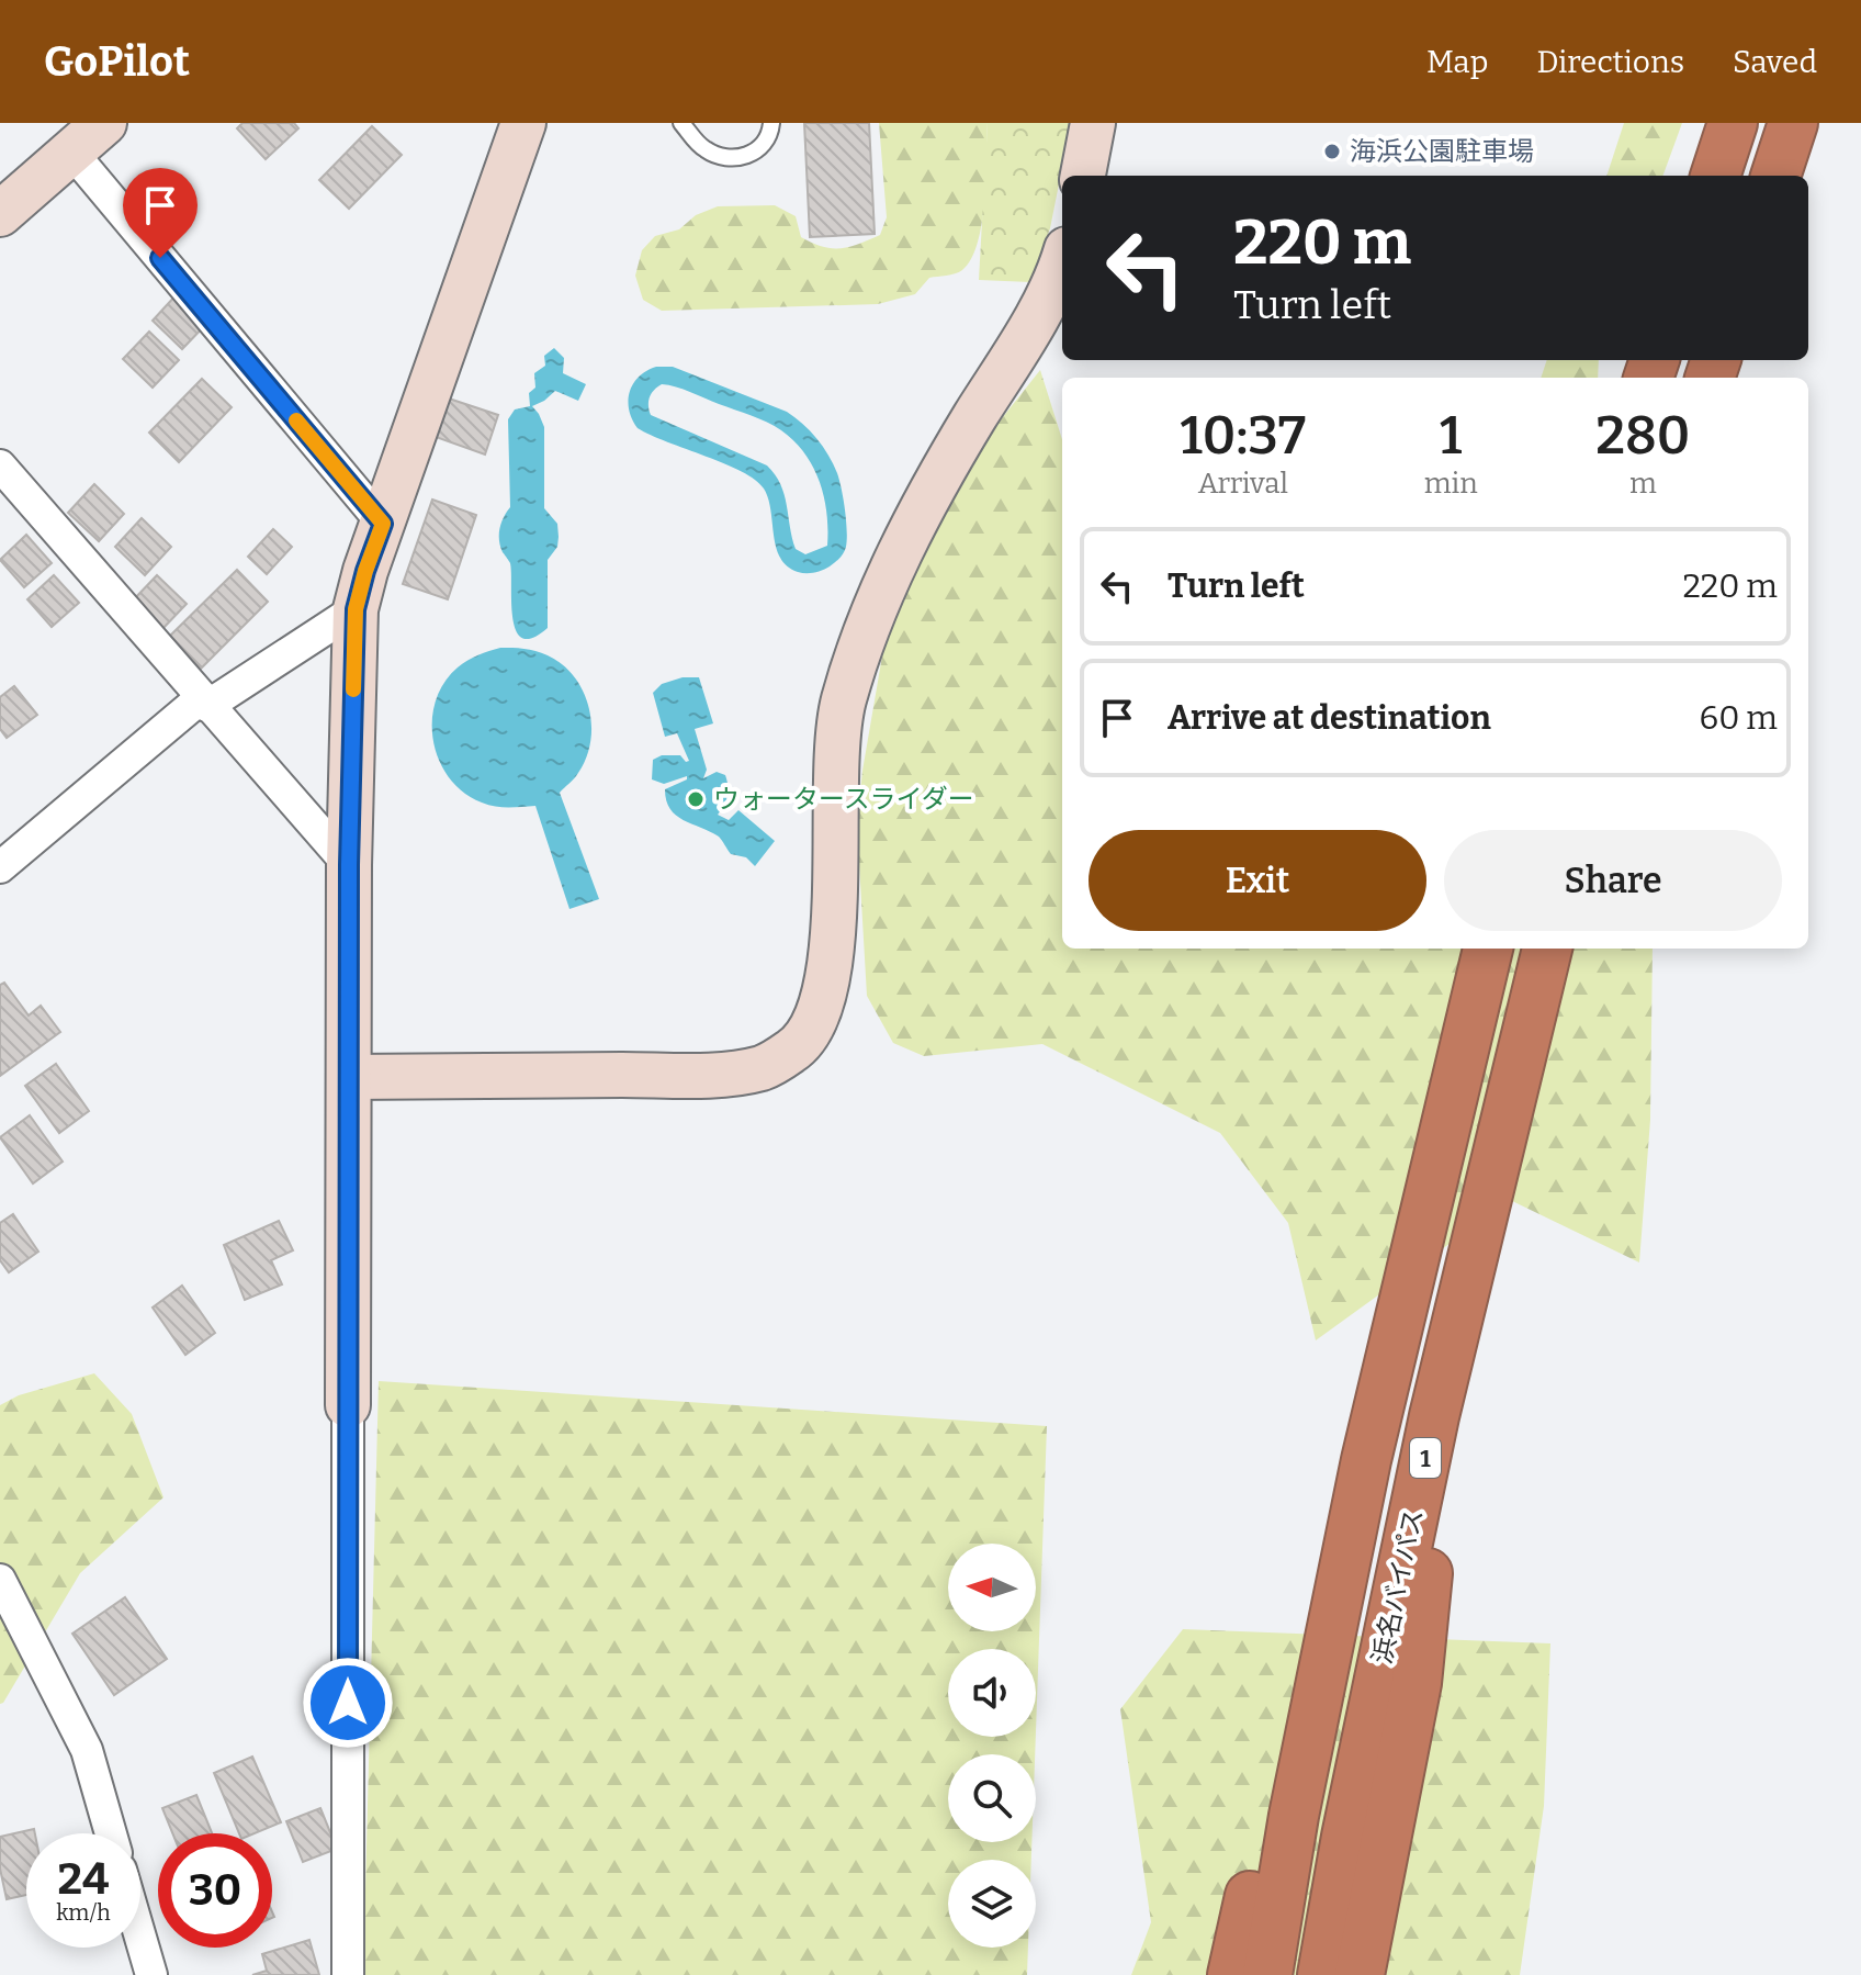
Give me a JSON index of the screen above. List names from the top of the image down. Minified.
{"streets":{"highway":["1","浜名バイパス"]},"places":["海浜公園駐車場","ウォータースライダー"],"north":"left","page":{"header":"GoPilot","nav":["Map","Directions","Saved"],"turn":["220 m","Turn left"],"eta":["10:37","Arrival","1","min","280","m"],"list":[{"name":"Turn left","value":"220 m"},{"name":"Arrive at destination","value":"60 m"}],"buttons":["Exit","Share"],"speed":"24 km/h","limit":"30"}}
